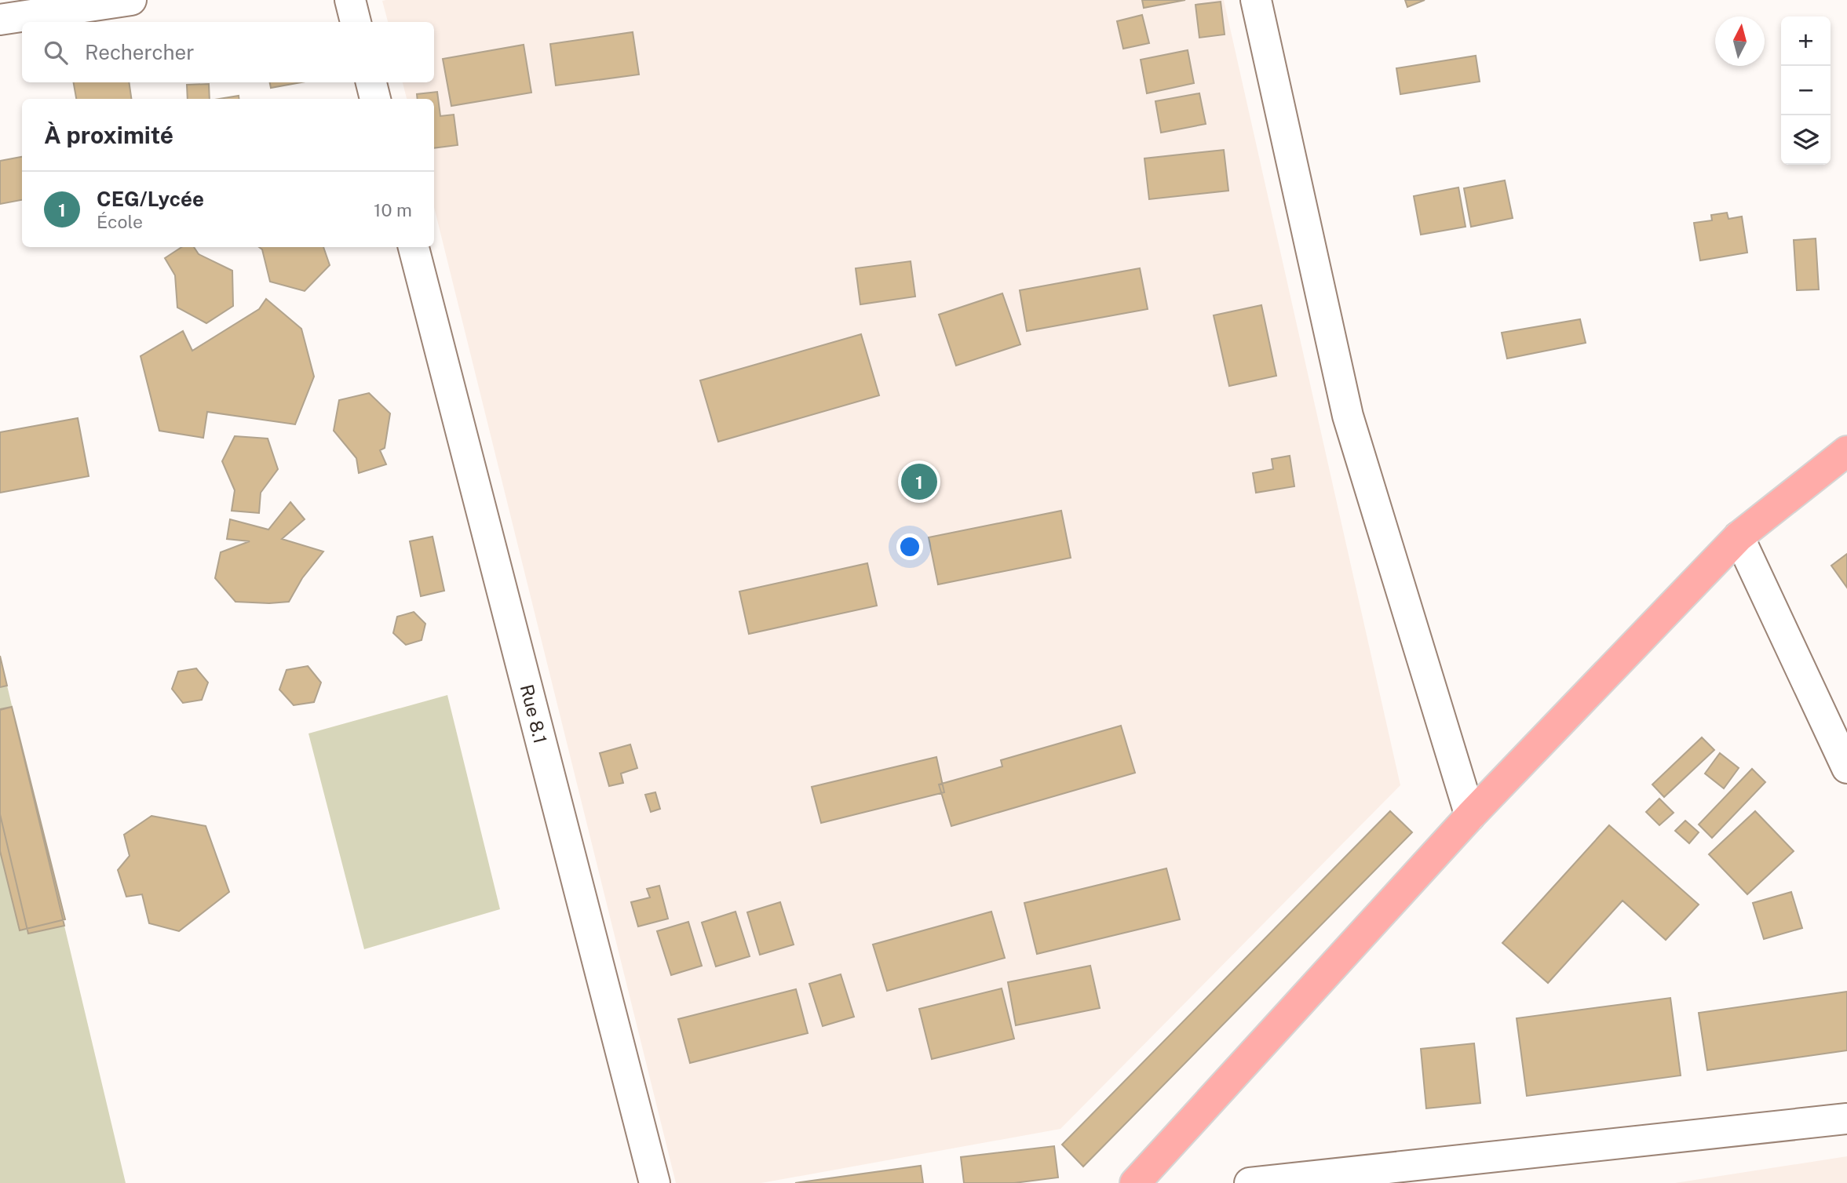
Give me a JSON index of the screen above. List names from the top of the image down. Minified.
{"streets":{"street":["Rue 8.1"]},"north":"top","page":{"map_buttons":["+","−"],"search":"Rechercher","heading":"À proximité","list":[{"mark":"1","name":"CEG/Lycée","note":"École","value":"10 m"}],"pins":"1"}}
